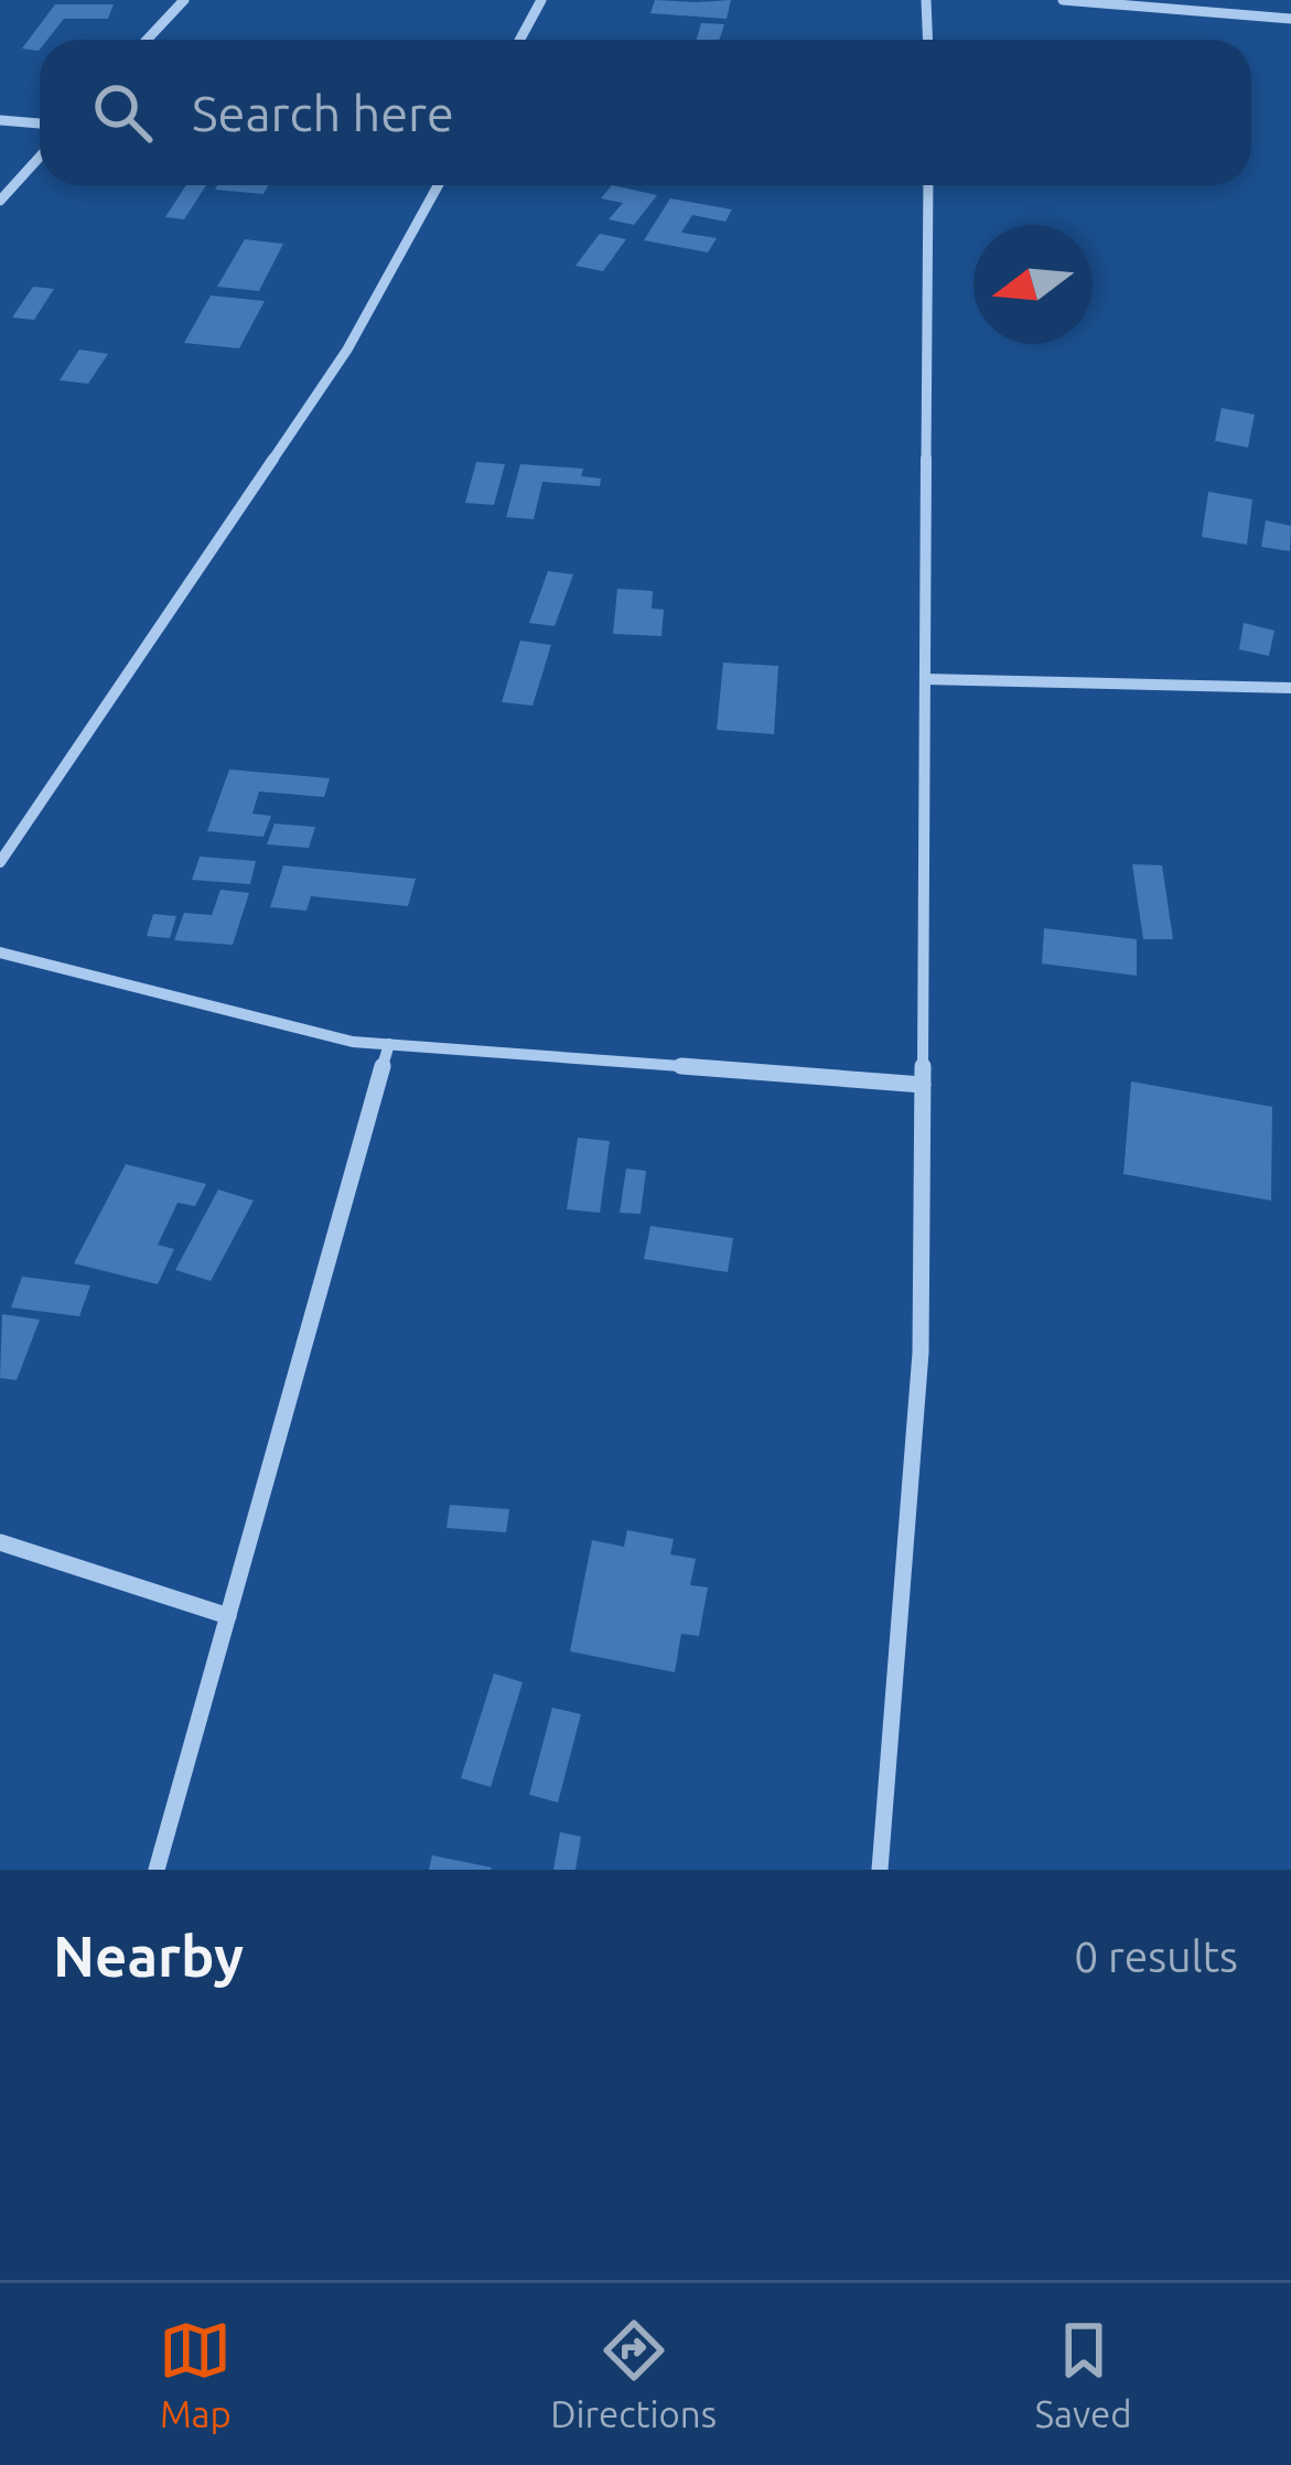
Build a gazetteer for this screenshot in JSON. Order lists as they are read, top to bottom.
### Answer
{
  "north": "left",
  "page": {
    "search": "Search here",
    "heading": ["Nearby", "0 results"],
    "nav": ["Map", "Directions", "Saved"]
  }
}
